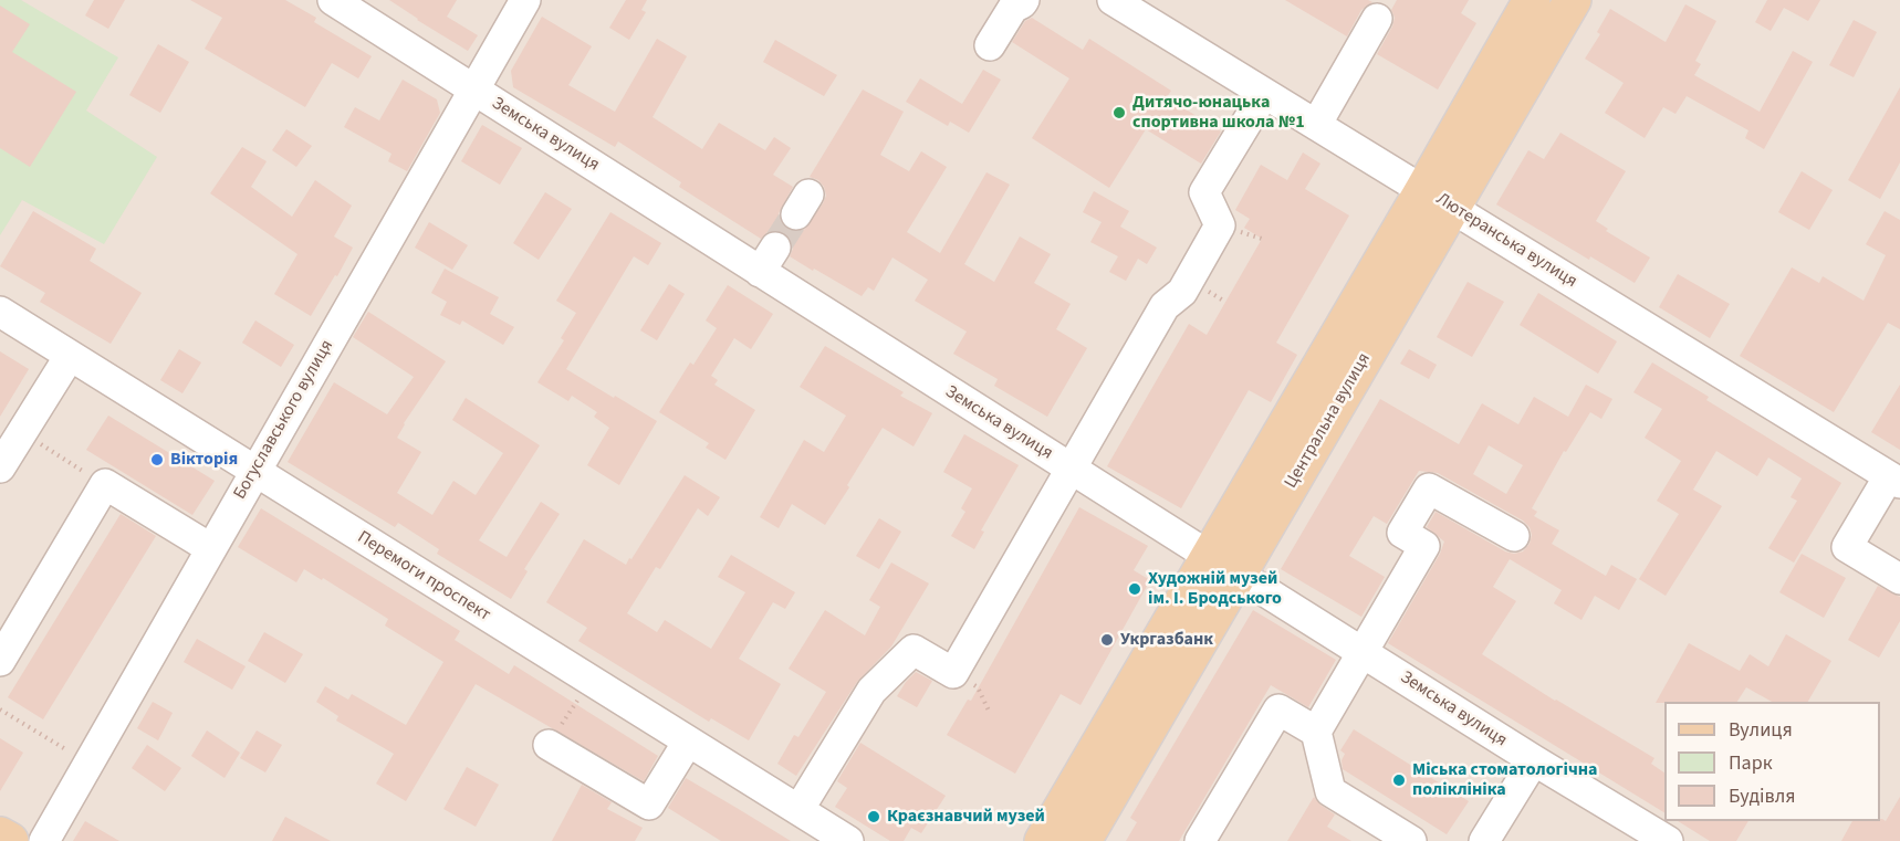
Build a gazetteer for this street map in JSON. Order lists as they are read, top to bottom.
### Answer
{
  "streets": {
    "main road": ["Центральна вулиця"],
    "street": [
      "Земська вулиця",
      "Лютеранська вулиця",
      "Богуславського вулиця",
      "Перемоги проспект"
    ]
  },
  "crossings": [
    ["Земська вулиця", "Богуславського вулиця"],
    ["Земська вулиця", "Центральна вулиця"],
    ["Лютеранська вулиця", "Центральна вулиця"],
    ["Богуславського вулиця", "Перемоги проспект"]
  ],
  "places": [
    "Дитячо-юнацька спортивна школа №1",
    "Вікторія",
    "Художній музей ім. І. Бродського",
    "Укргазбанк",
    "Міська стоматологічна поліклініка",
    "Краєзнавчий музей"
  ],
  "legend": ["Вулиця", "Парк", "Будівля"]
}
